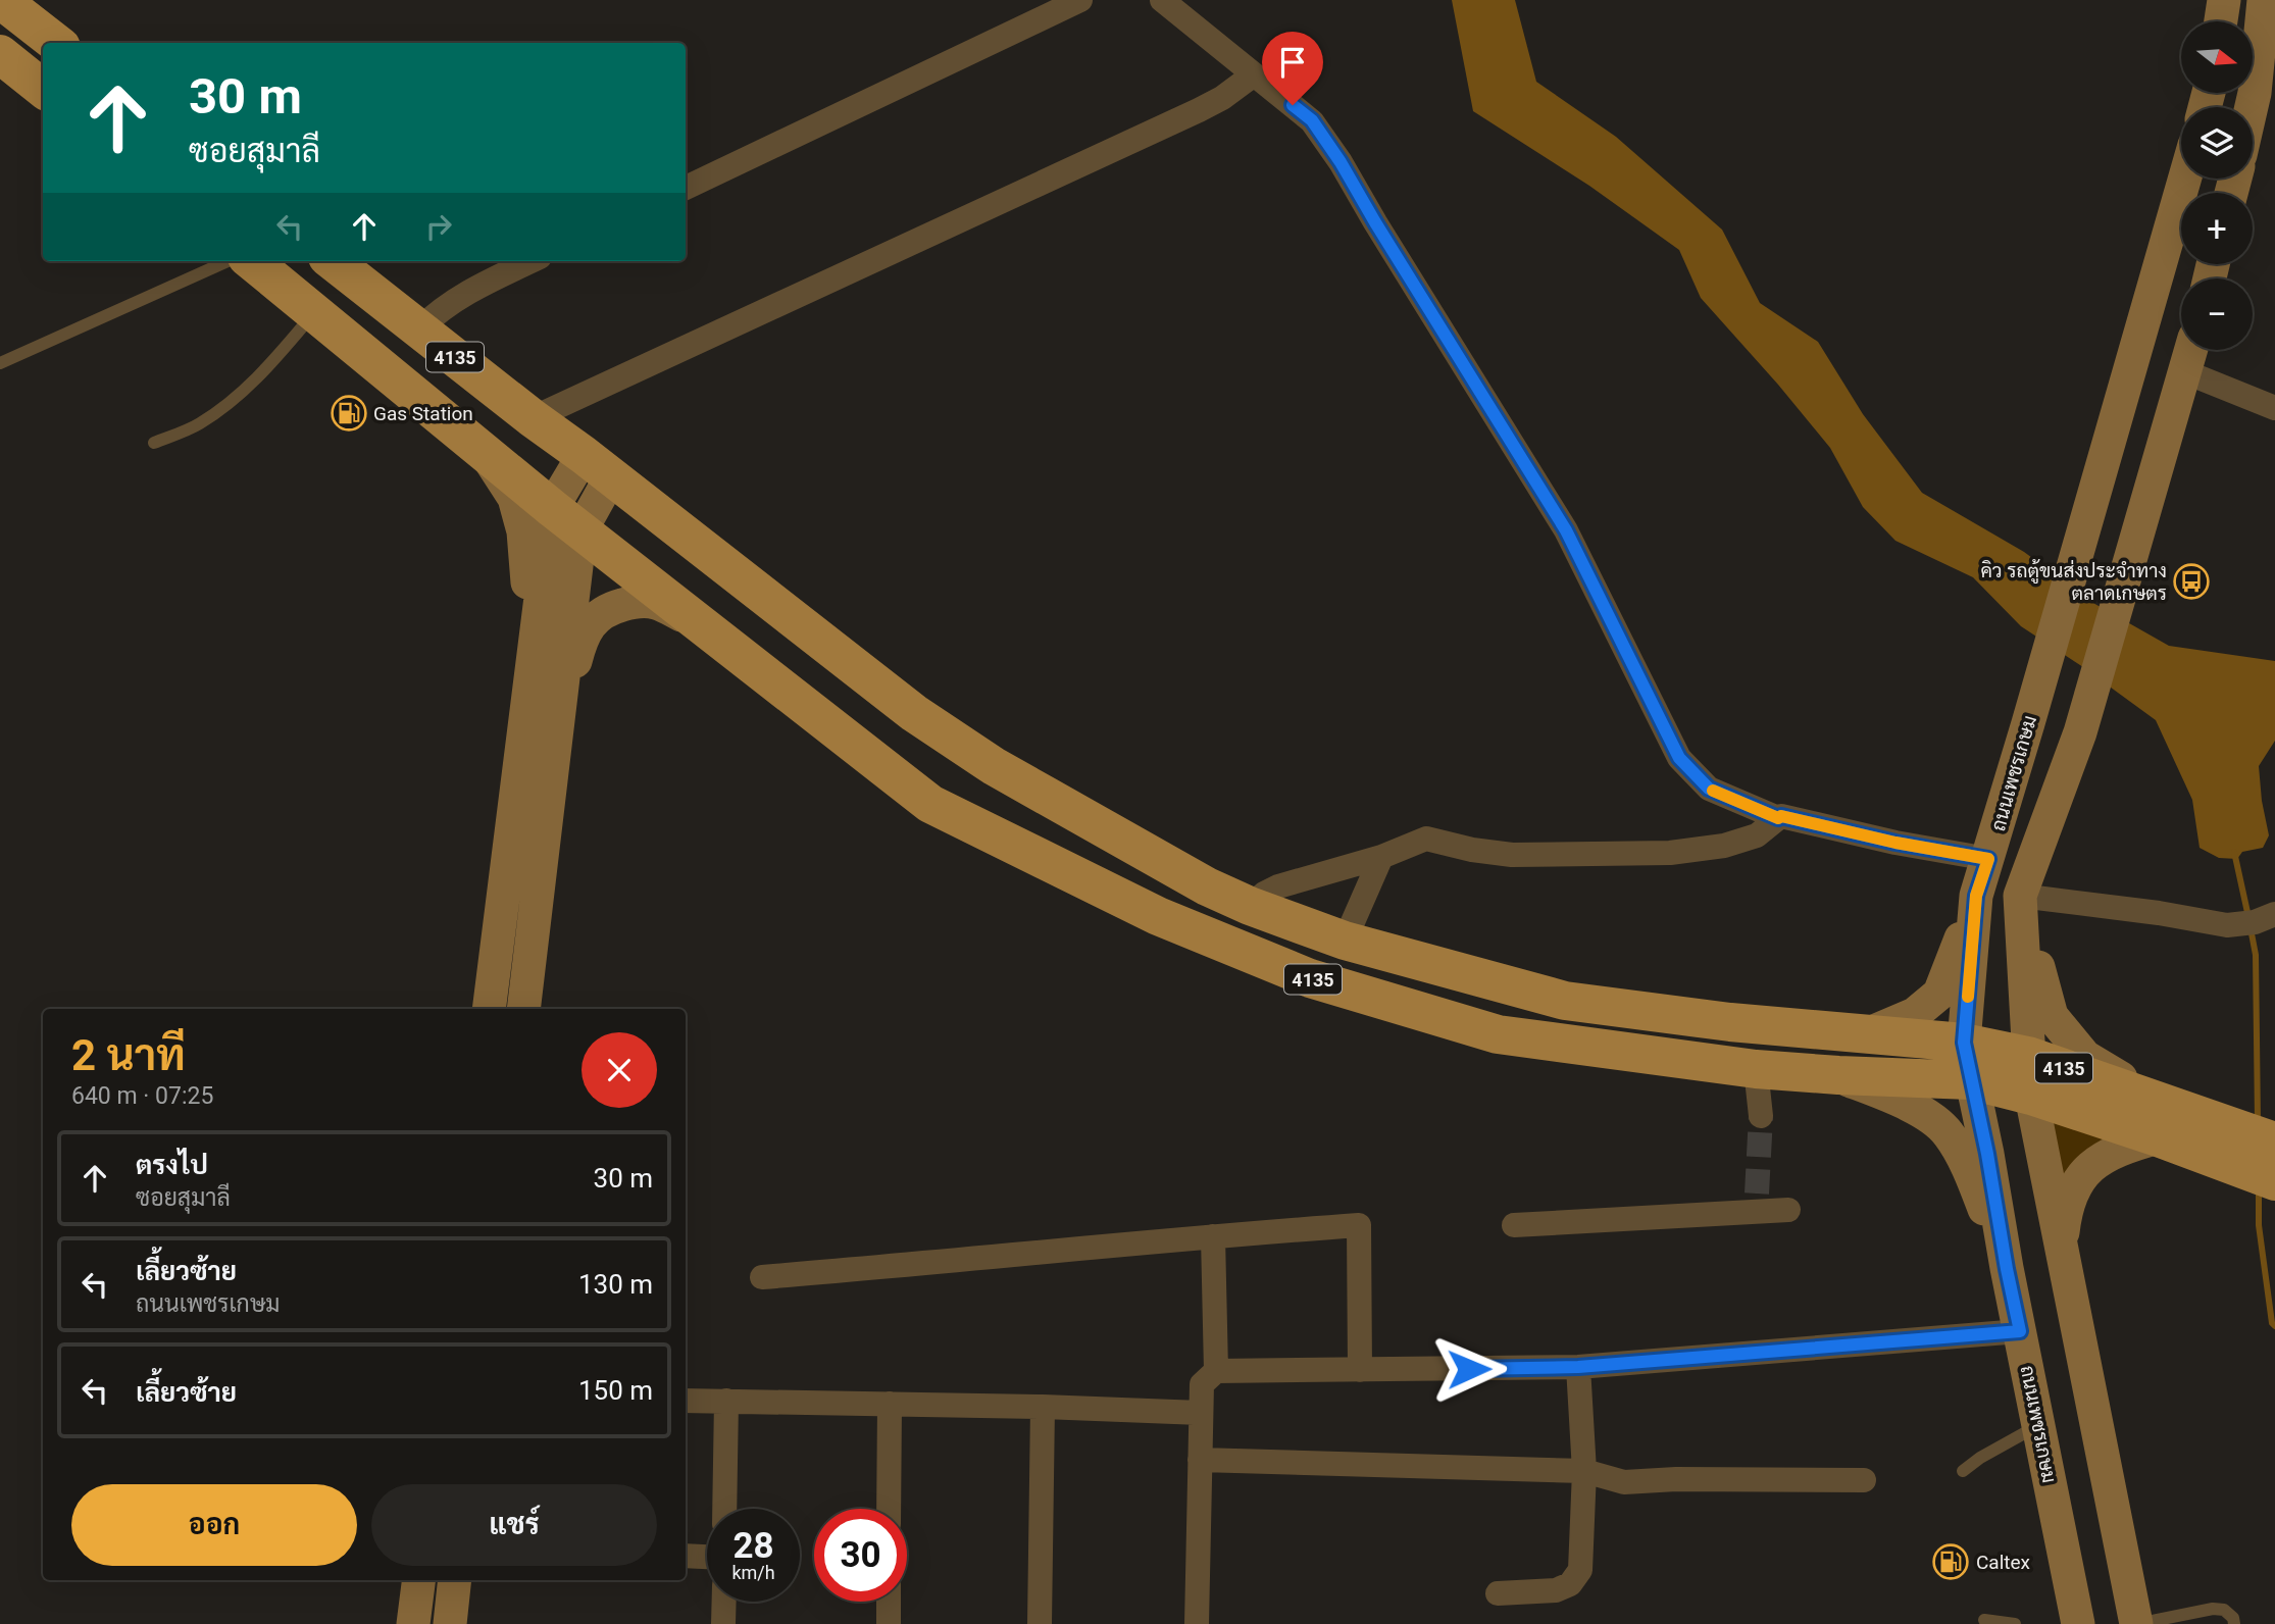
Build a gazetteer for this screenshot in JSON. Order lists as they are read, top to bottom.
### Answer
{
  "streets": {
    "main road": ["4135", "ถนนเพชรเกษม"]
  },
  "crossings": [
    ["4135", "ถนนเพชรเกษม"]
  ],
  "places": {
    "fuel station": ["Gas Station", "Caltex"],
    "bus stop": ["คิว รถตู้ขนส่งประจำทาง ตลาดเกษตร"]
  },
  "north": "right",
  "page": {
    "map_buttons": ["+", "−"],
    "turn": ["30 m", "ซอยสุมาลี"],
    "heading": ["2 นาที", "640 m · 07:25"],
    "list": [
      {
        "name": "ตรงไป",
        "note": "ซอยสุมาลี",
        "value": "30 m"
      },
      {
        "name": "เลี้ยวซ้าย",
        "note": "ถนนเพชรเกษม",
        "value": "130 m"
      },
      {
        "name": "เลี้ยวซ้าย",
        "value": "150 m"
      }
    ],
    "buttons": ["ออก", "แชร์"],
    "speed": "28 km/h",
    "limit": "30"
  }
}
